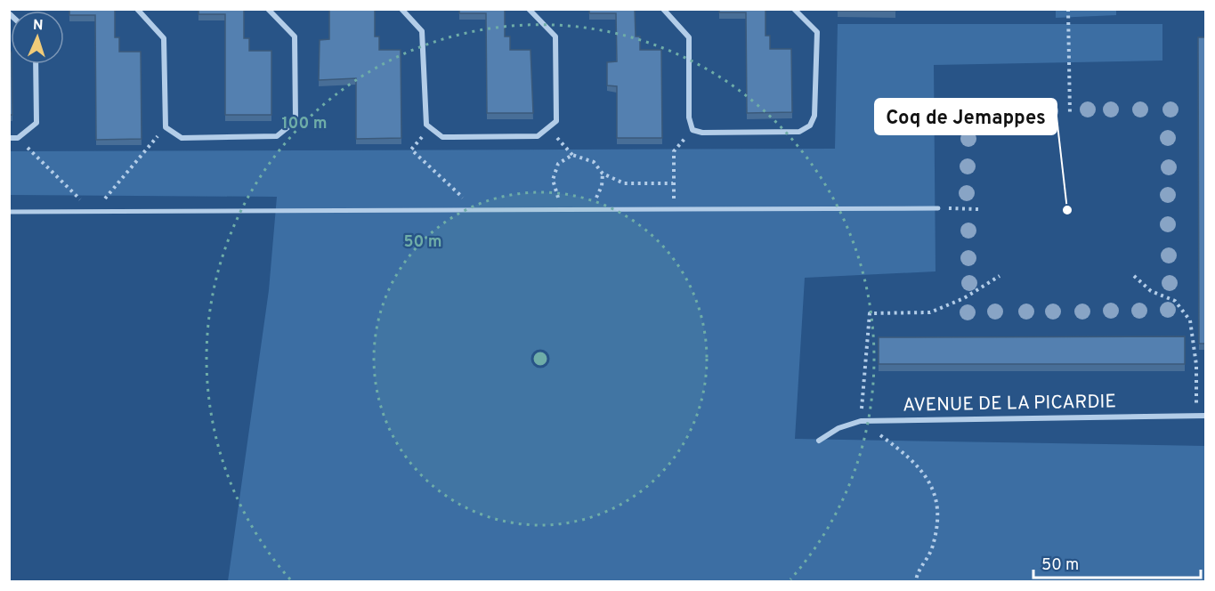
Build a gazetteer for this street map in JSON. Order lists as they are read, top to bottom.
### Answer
{
  "streets": {
    "street": ["AVENUE DE LA PICARDIE"]
  },
  "places": ["Coq de Jemappes"],
  "scale_bar": "50 m",
  "north": "top",
  "rings": ["100 m", "50 m"]
}
